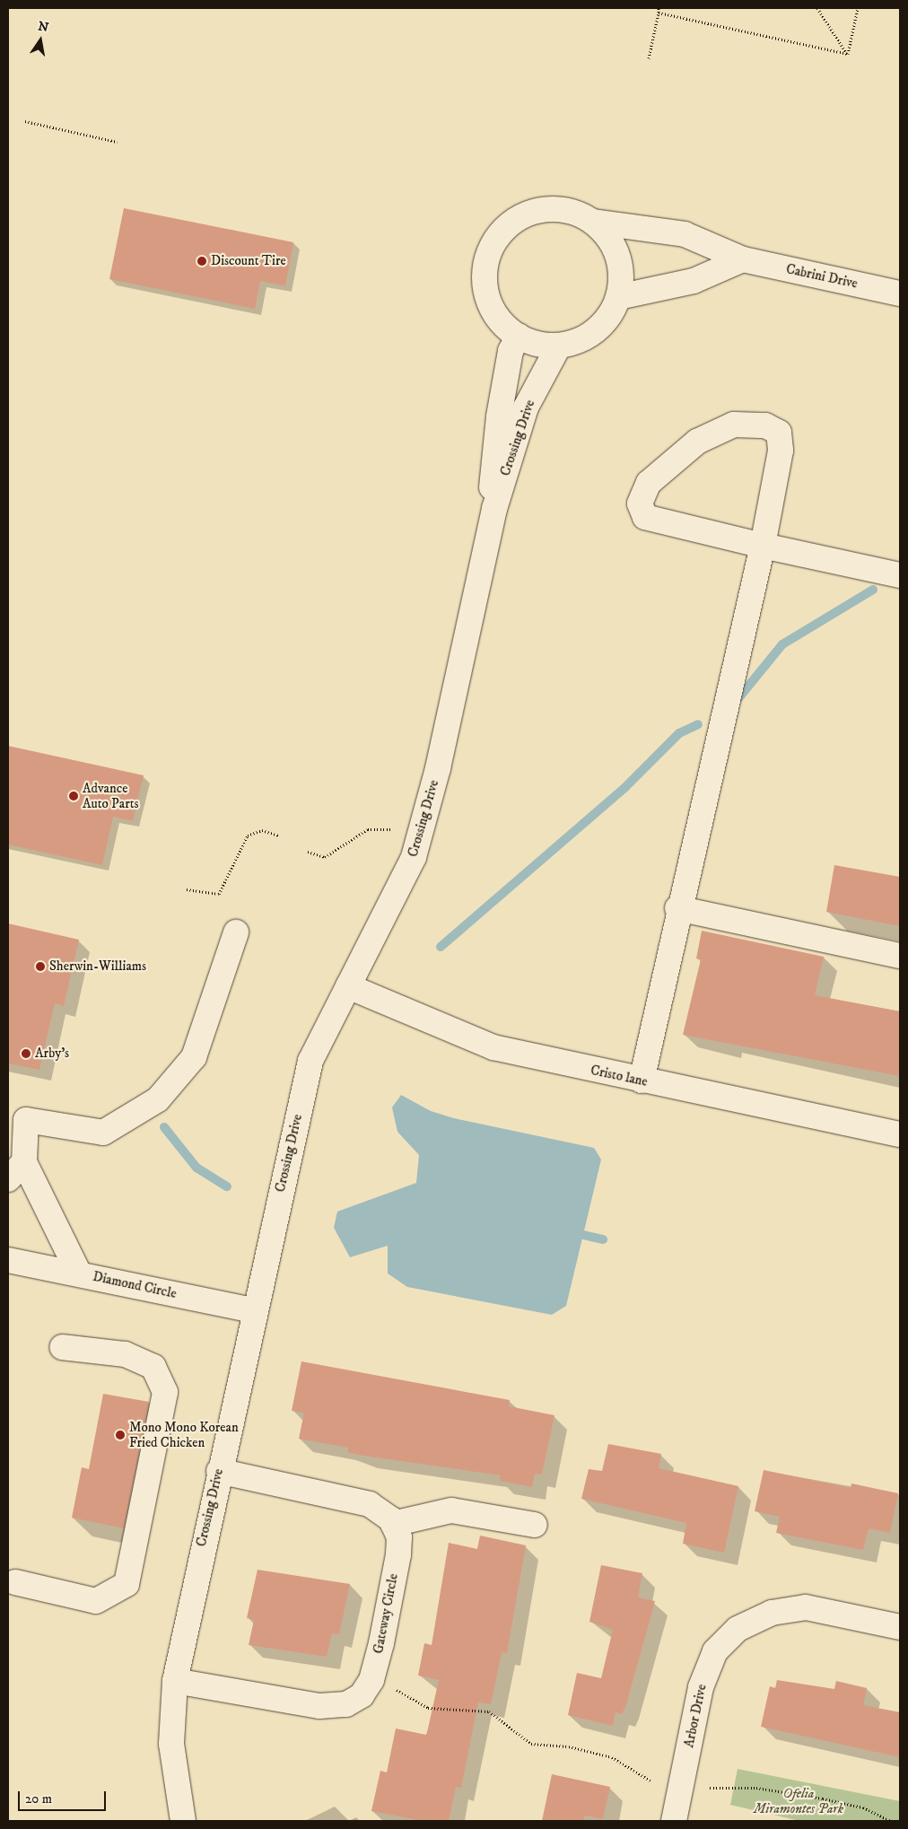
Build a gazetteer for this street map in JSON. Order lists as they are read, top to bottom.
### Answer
{
  "streets": {
    "street": [
      "Cabrini Drive",
      "Crossing Drive",
      "Cristo lane",
      "Diamond Circle",
      "Gateway Circle",
      "Arbor Drive"
    ]
  },
  "crossings": [
    ["Cabrini Drive", "Crossing Drive"],
    ["Crossing Drive", "Cristo lane"],
    ["Crossing Drive", "Diamond Circle"],
    ["Crossing Drive", "Gateway Circle"]
  ],
  "parks": ["Ofelia Miramontes Park"],
  "places": [
    "Discount Tire",
    "Advance Auto Parts",
    "Sherwin-Williams",
    "Arby's",
    "Mono Mono Korean Fried Chicken"
  ],
  "scale_bar": "20 m",
  "north": "top"
}
